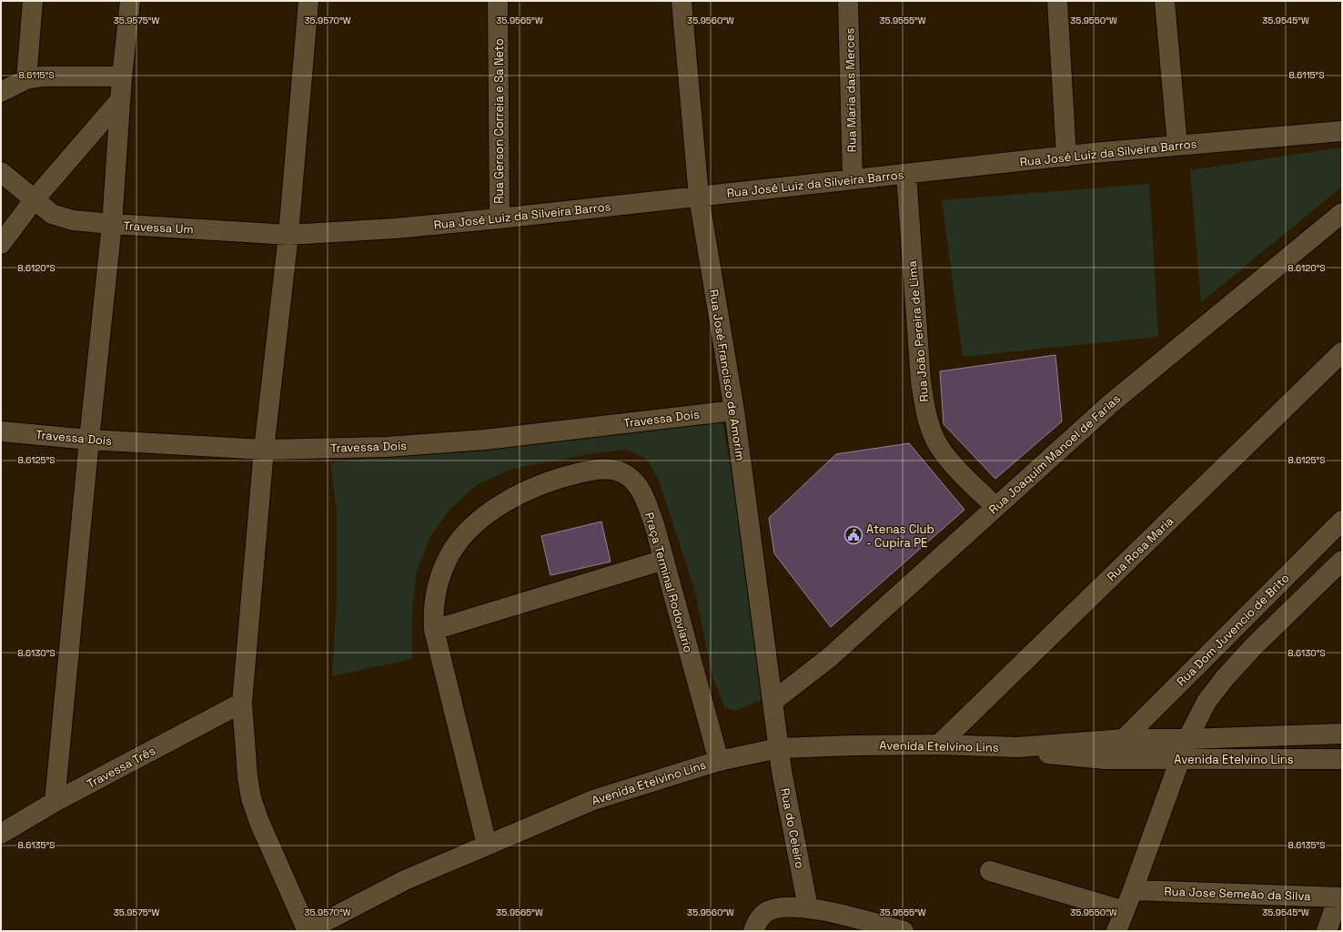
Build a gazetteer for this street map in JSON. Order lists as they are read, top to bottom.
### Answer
{
  "streets": {
    "street": [
      "Rua Maria das Merces",
      "Rua Gerson Correia e Sa Neto",
      "Rua José Luiz da Silveira Barros",
      "Travessa Um",
      "Rua João Pereira de Lima",
      "Rua José Francisco de Amorim",
      "Travessa Dois",
      "Rua Joaquim Manoel de Farias",
      "Rua Rosa Maria",
      "Praça Terminal Rodoviario",
      "Rua Dom Juvencio de Brito",
      "Avenida Etelvino Lins",
      "Travessa Três",
      "Rua do Celeiro",
      "Rua Jose Semeão da Silva"
    ]
  },
  "crossings": [
    ["Rua Maria das Merces", "Rua José Luiz da Silveira Barros"],
    ["Rua Gerson Correia e Sa Neto", "Rua José Luiz da Silveira Barros"],
    ["Rua José Luiz da Silveira Barros", "Travessa Um"],
    ["Rua José Luiz da Silveira Barros", "Rua João Pereira de Lima"],
    ["Rua José Luiz da Silveira Barros", "Rua José Francisco de Amorim"],
    ["Rua João Pereira de Lima", "Rua Joaquim Manoel de Farias"],
    ["Rua José Francisco de Amorim", "Travessa Dois"],
    ["Rua José Francisco de Amorim", "Rua Joaquim Manoel de Farias"],
    ["Rua José Francisco de Amorim", "Avenida Etelvino Lins"],
    ["Rua José Francisco de Amorim", "Rua do Celeiro"],
    ["Rua Rosa Maria", "Avenida Etelvino Lins"],
    ["Praça Terminal Rodoviario", "Avenida Etelvino Lins"],
    ["Rua Dom Juvencio de Brito", "Avenida Etelvino Lins"],
    ["Avenida Etelvino Lins", "Rua do Celeiro"]
  ],
  "places": {
    "public building": ["Atenas Club - Cupira PE"]
  },
  "coordinates": [
    "35.9575°W",
    "35.9570°W",
    "35.9565°W",
    "35.9560°W",
    "35.9555°W",
    "35.9550°W",
    "35.9545°W",
    "8.6115°S",
    "8.6120°S",
    "8.6125°S",
    "8.6130°S",
    "8.6135°S"
  ]
}
